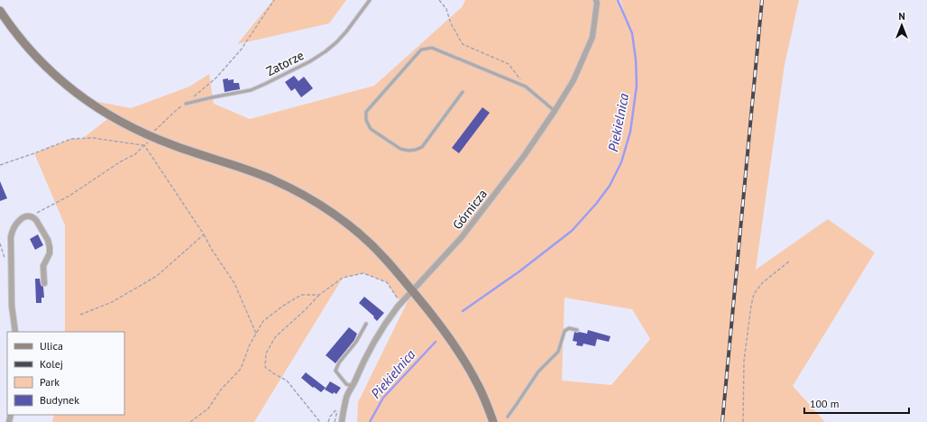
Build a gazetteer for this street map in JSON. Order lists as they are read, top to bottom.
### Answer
{
  "streets": {
    "street": ["Górnicza"],
    "lane": ["Zatorze"]
  },
  "water": ["Piekielnica"],
  "legend": [
    "Ulica",
    "Kolej",
    "Park",
    "Budynek"
  ],
  "scale_bar": "100 m",
  "north": "top"
}
